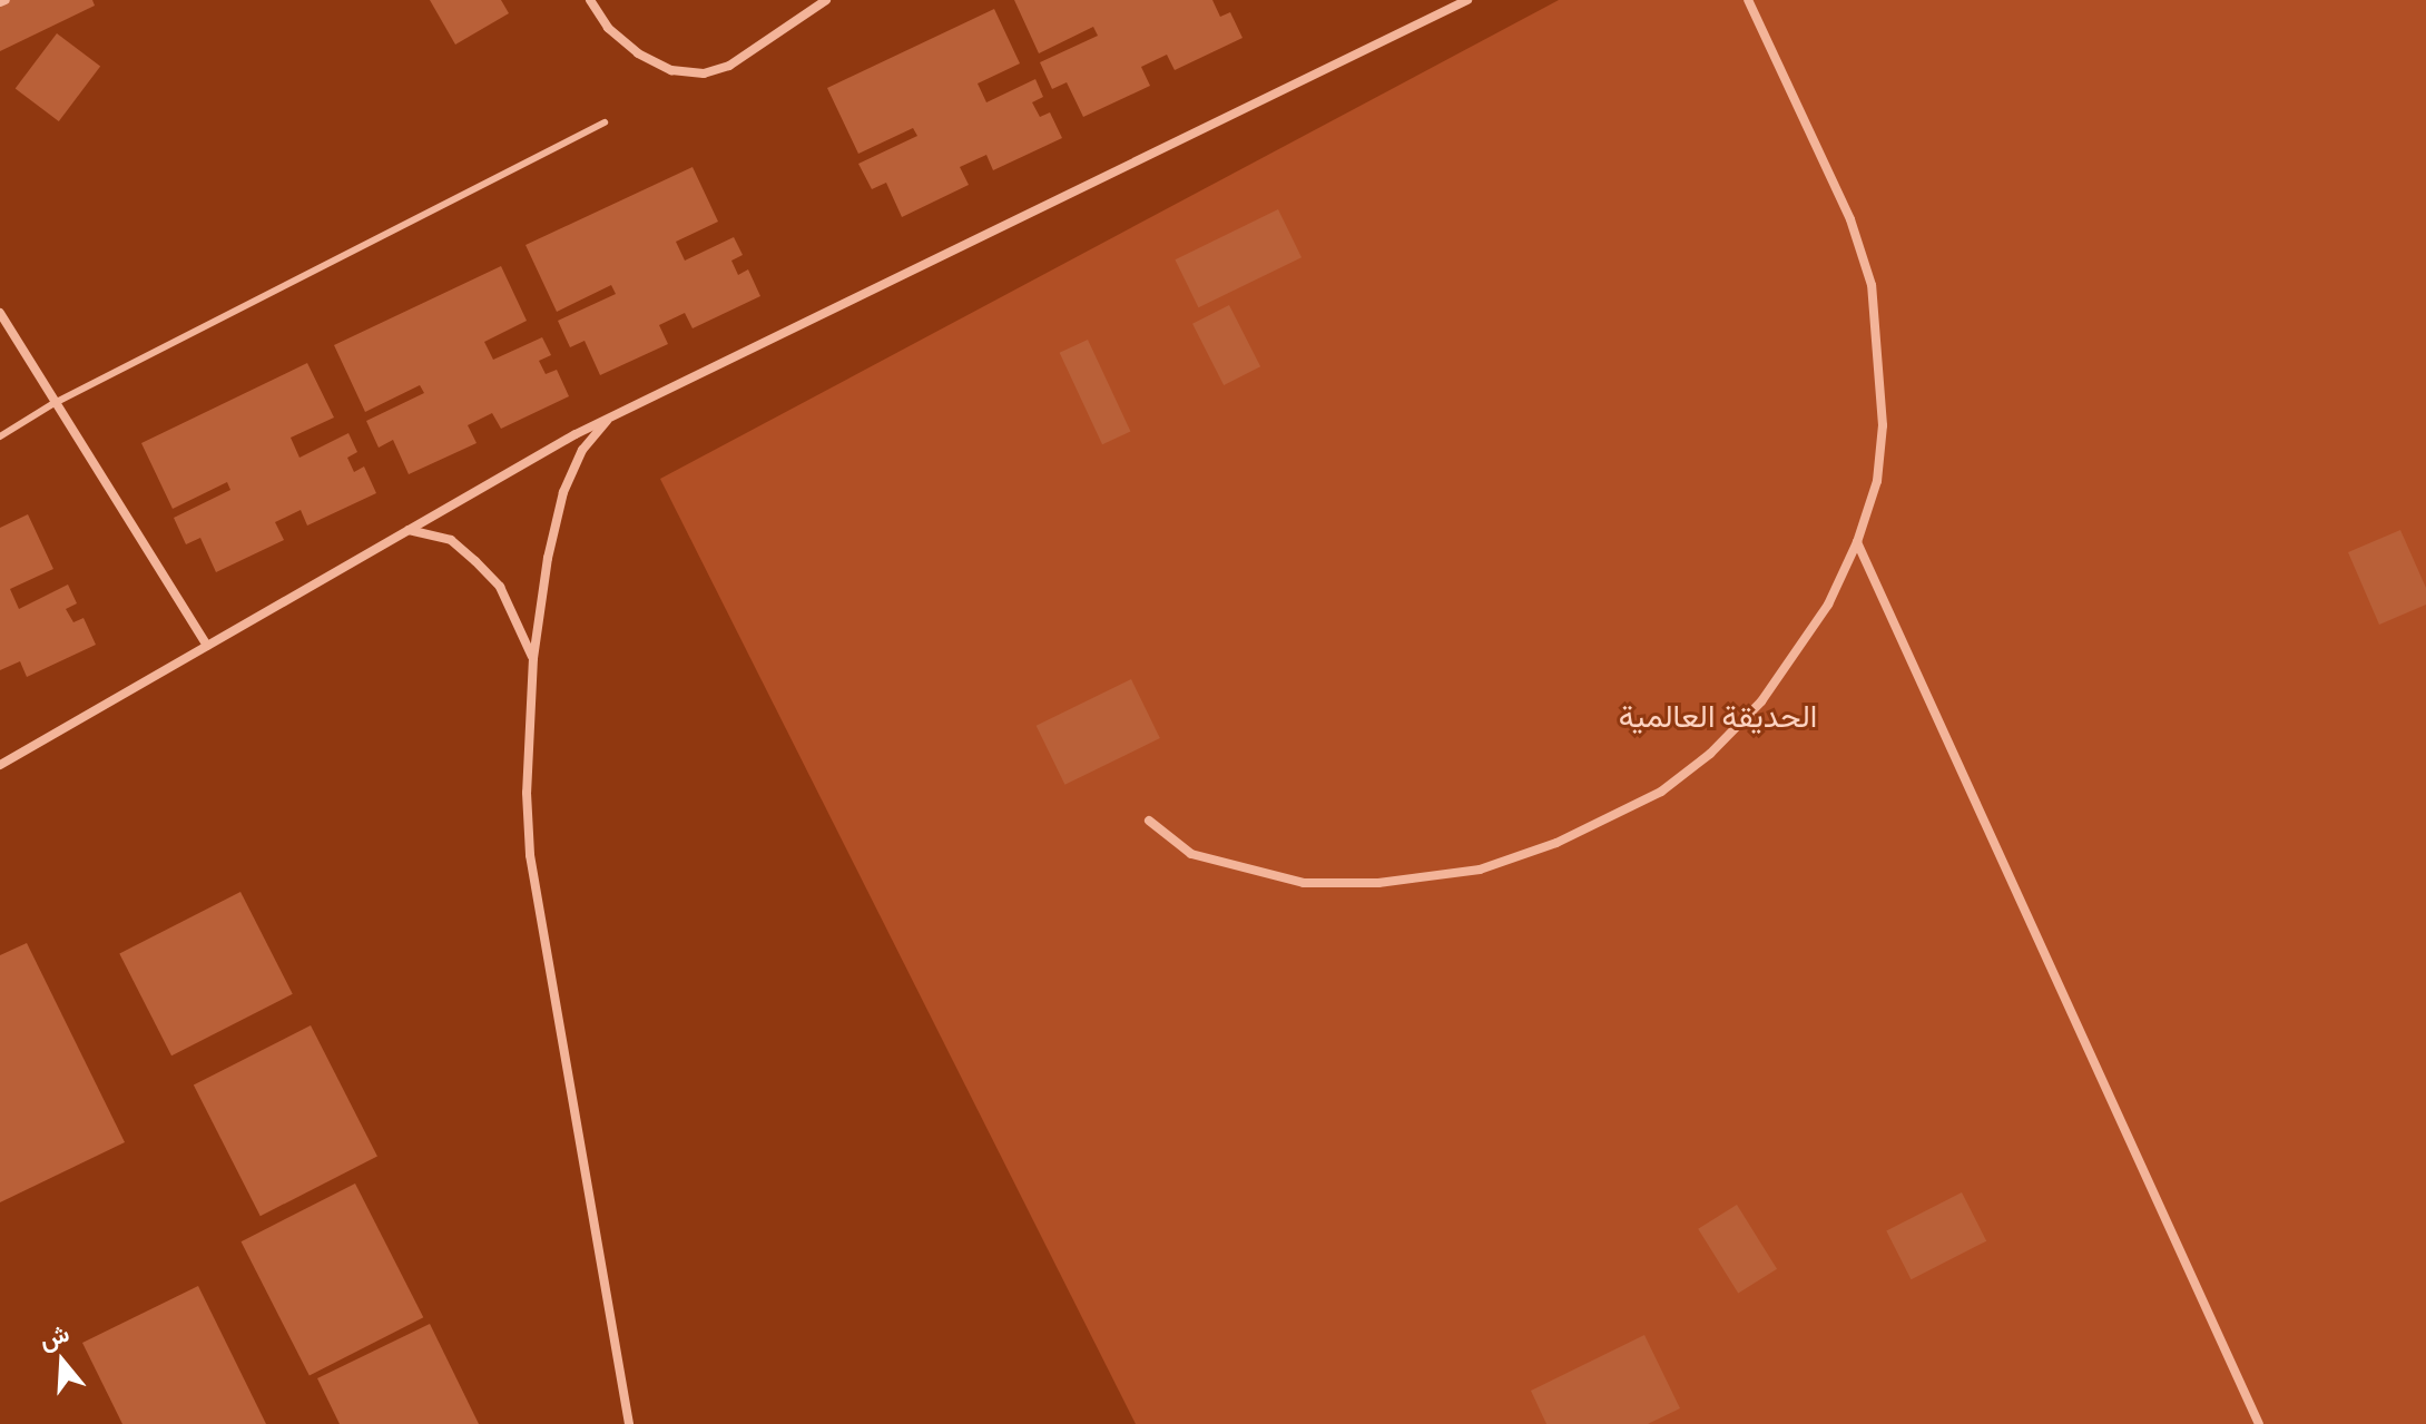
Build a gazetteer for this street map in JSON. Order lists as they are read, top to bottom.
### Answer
{
  "parks": ["الحديقة العالمية"],
  "north": "top"
}
